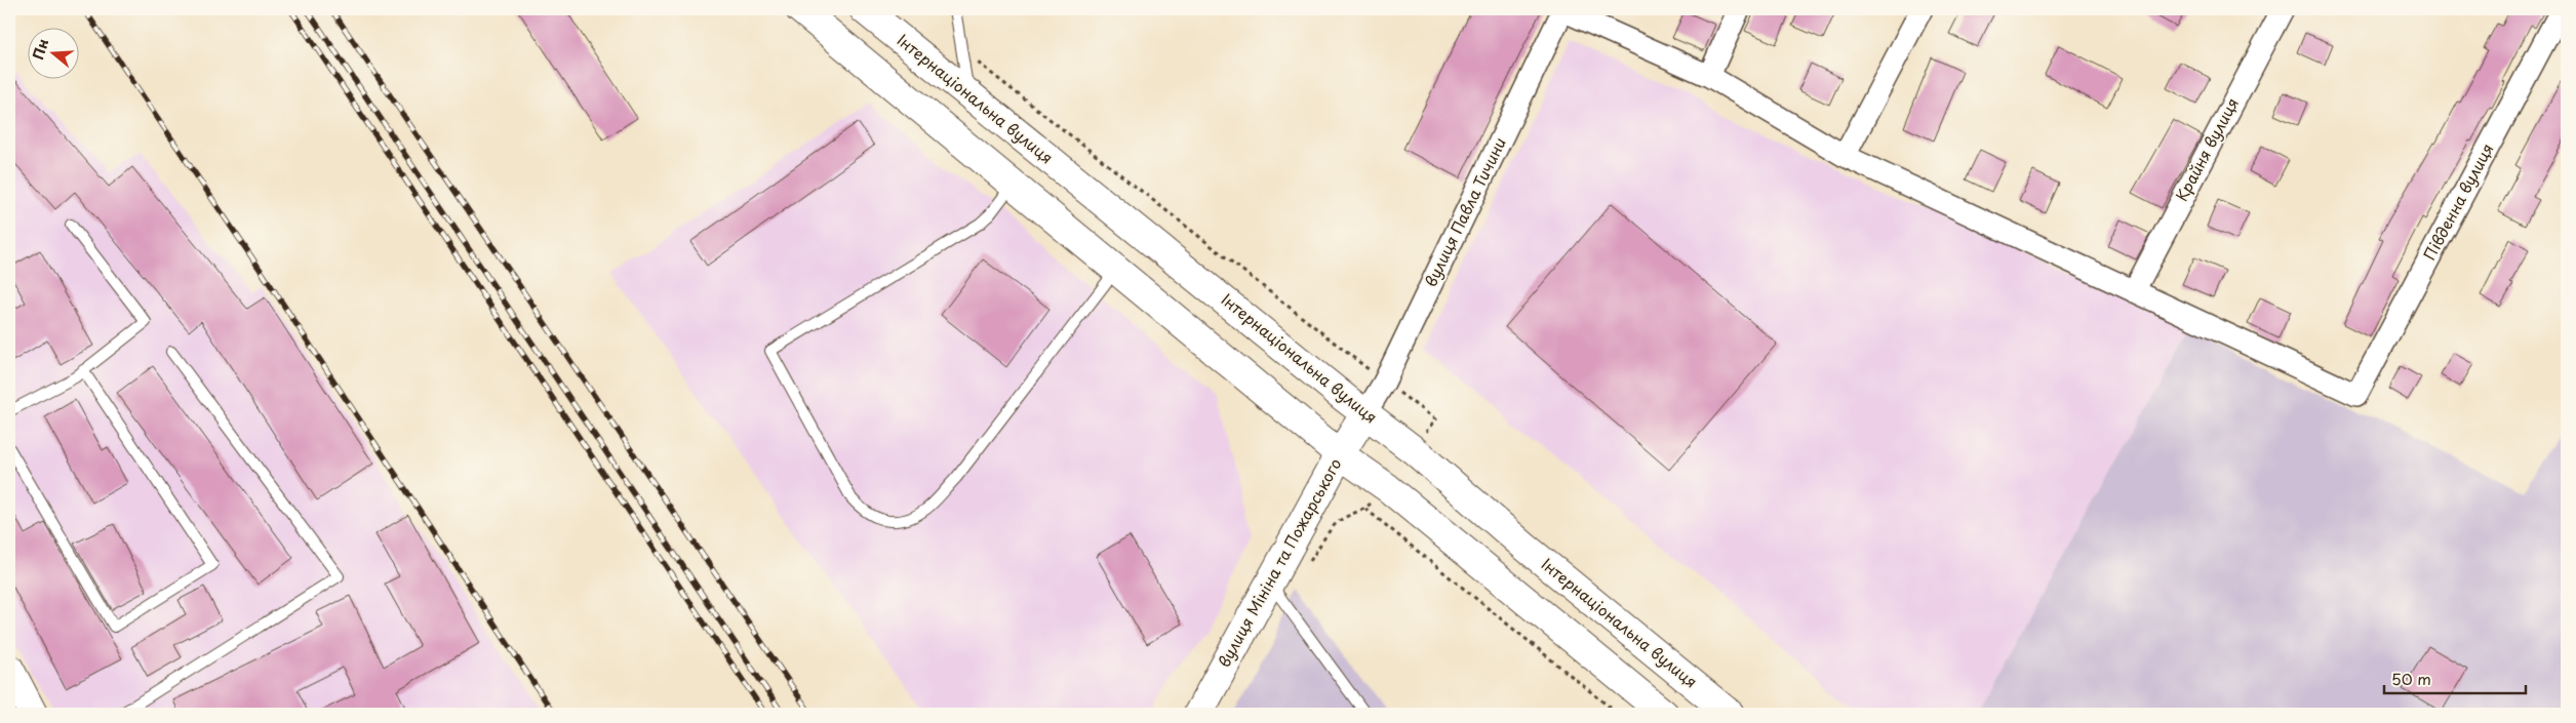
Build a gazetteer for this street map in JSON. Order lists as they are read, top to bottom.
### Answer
{
  "streets": {
    "main road": ["Інтернаціональна вулиця", "вулиця Мініна та Пожарського"],
    "street": ["Крайня вулиця", "Південна вулиця", "вулиця Павла Тичини"]
  },
  "crossings": [
    ["Інтернаціональна вулиця", "вулиця Павла Тичини"],
    ["Інтернаціональна вулиця", "вулиця Мініна та Пожарського"],
    ["Крайня вулиця", "Південна вулиця"],
    ["вулиця Павла Тичини", "вулиця Мініна та Пожарського"]
  ],
  "scale_bar": "50 m",
  "north": "left"
}
